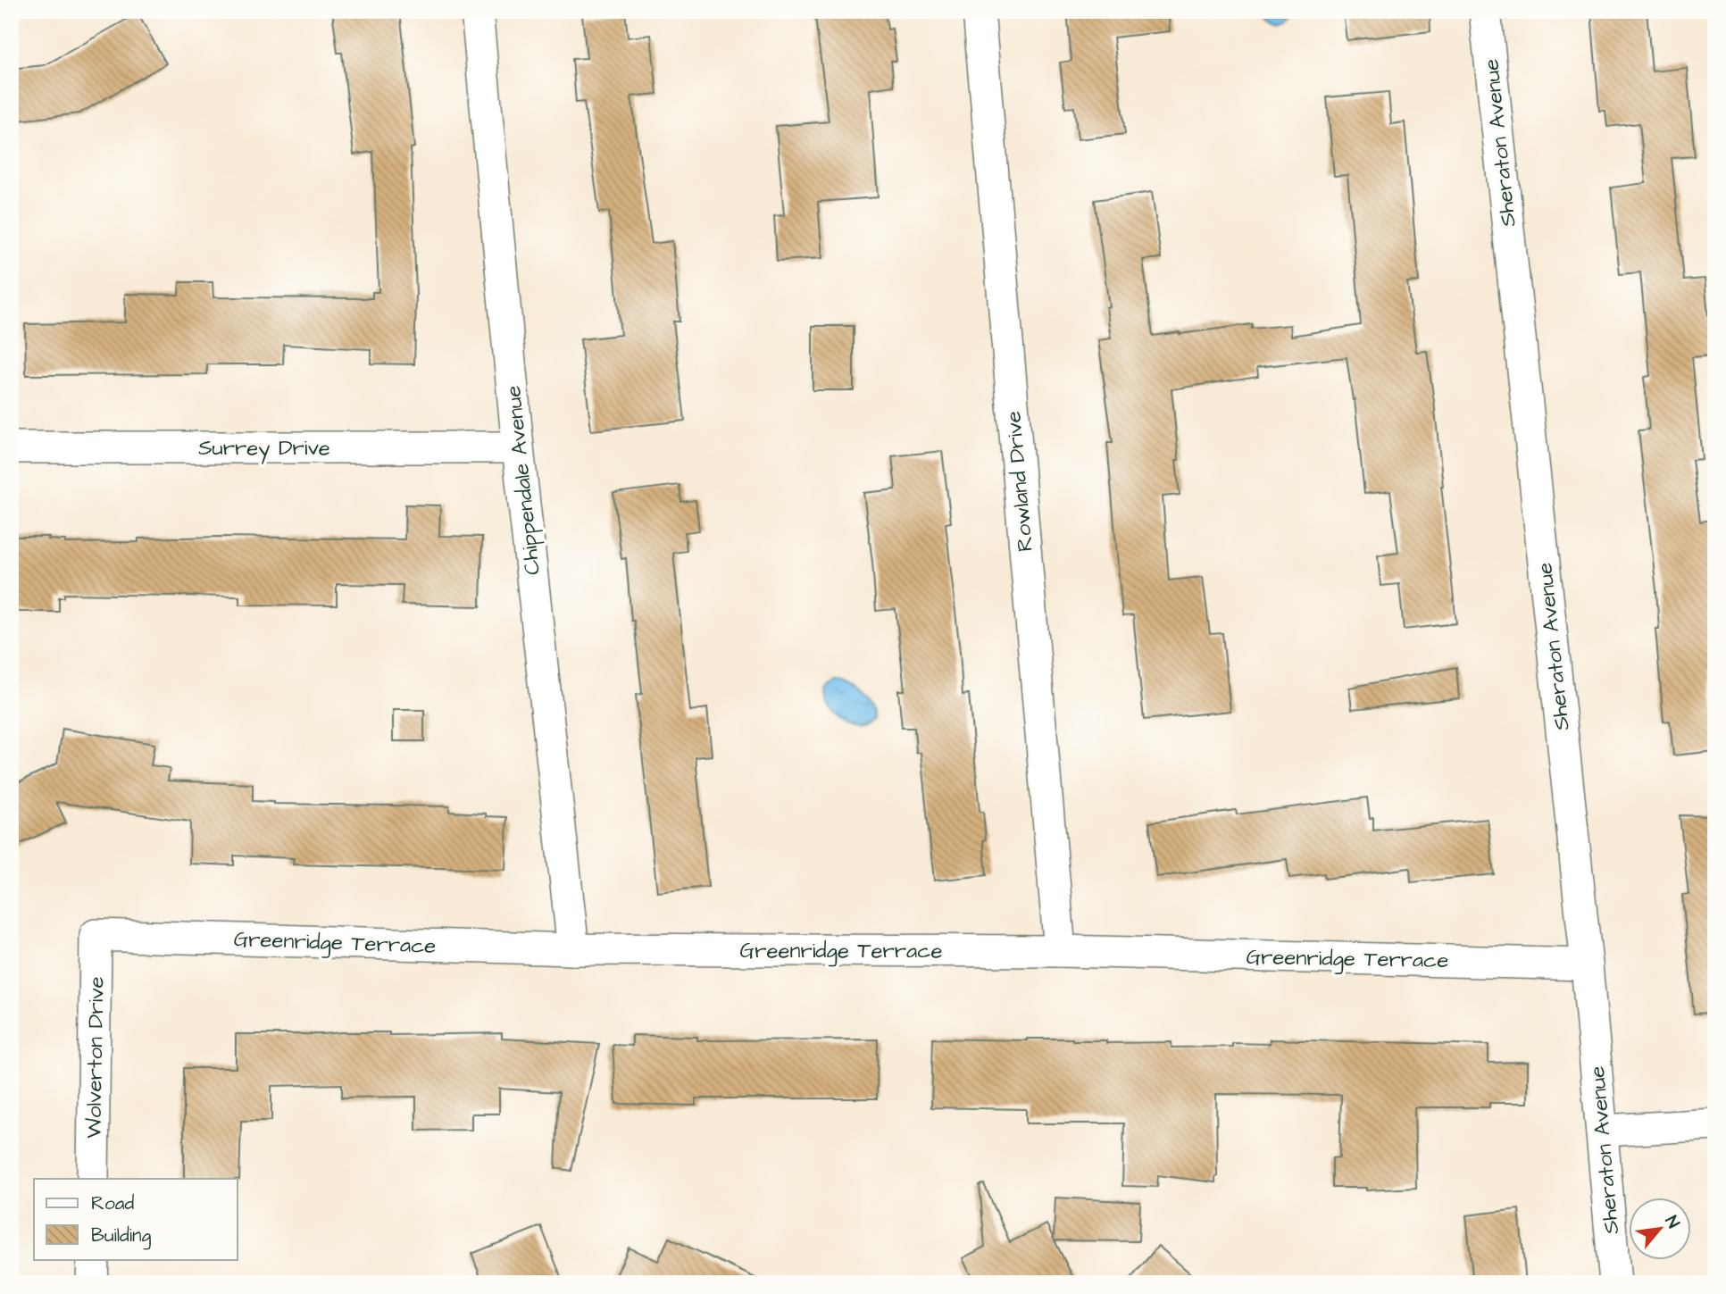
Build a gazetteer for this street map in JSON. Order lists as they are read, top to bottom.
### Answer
{
  "streets": {
    "street": [
      "Sheraton Avenue",
      "Surrey Drive",
      "Chippendale Avenue",
      "Rowland Drive",
      "Greenridge Terrace",
      "Wolverton Drive"
    ]
  },
  "crossings": [
    ["Sheraton Avenue", "Greenridge Terrace"],
    ["Surrey Drive", "Chippendale Avenue"],
    ["Chippendale Avenue", "Greenridge Terrace"],
    ["Rowland Drive", "Greenridge Terrace"],
    ["Greenridge Terrace", "Wolverton Drive"]
  ],
  "legend": ["Road", "Building"],
  "north": "top right"
}
